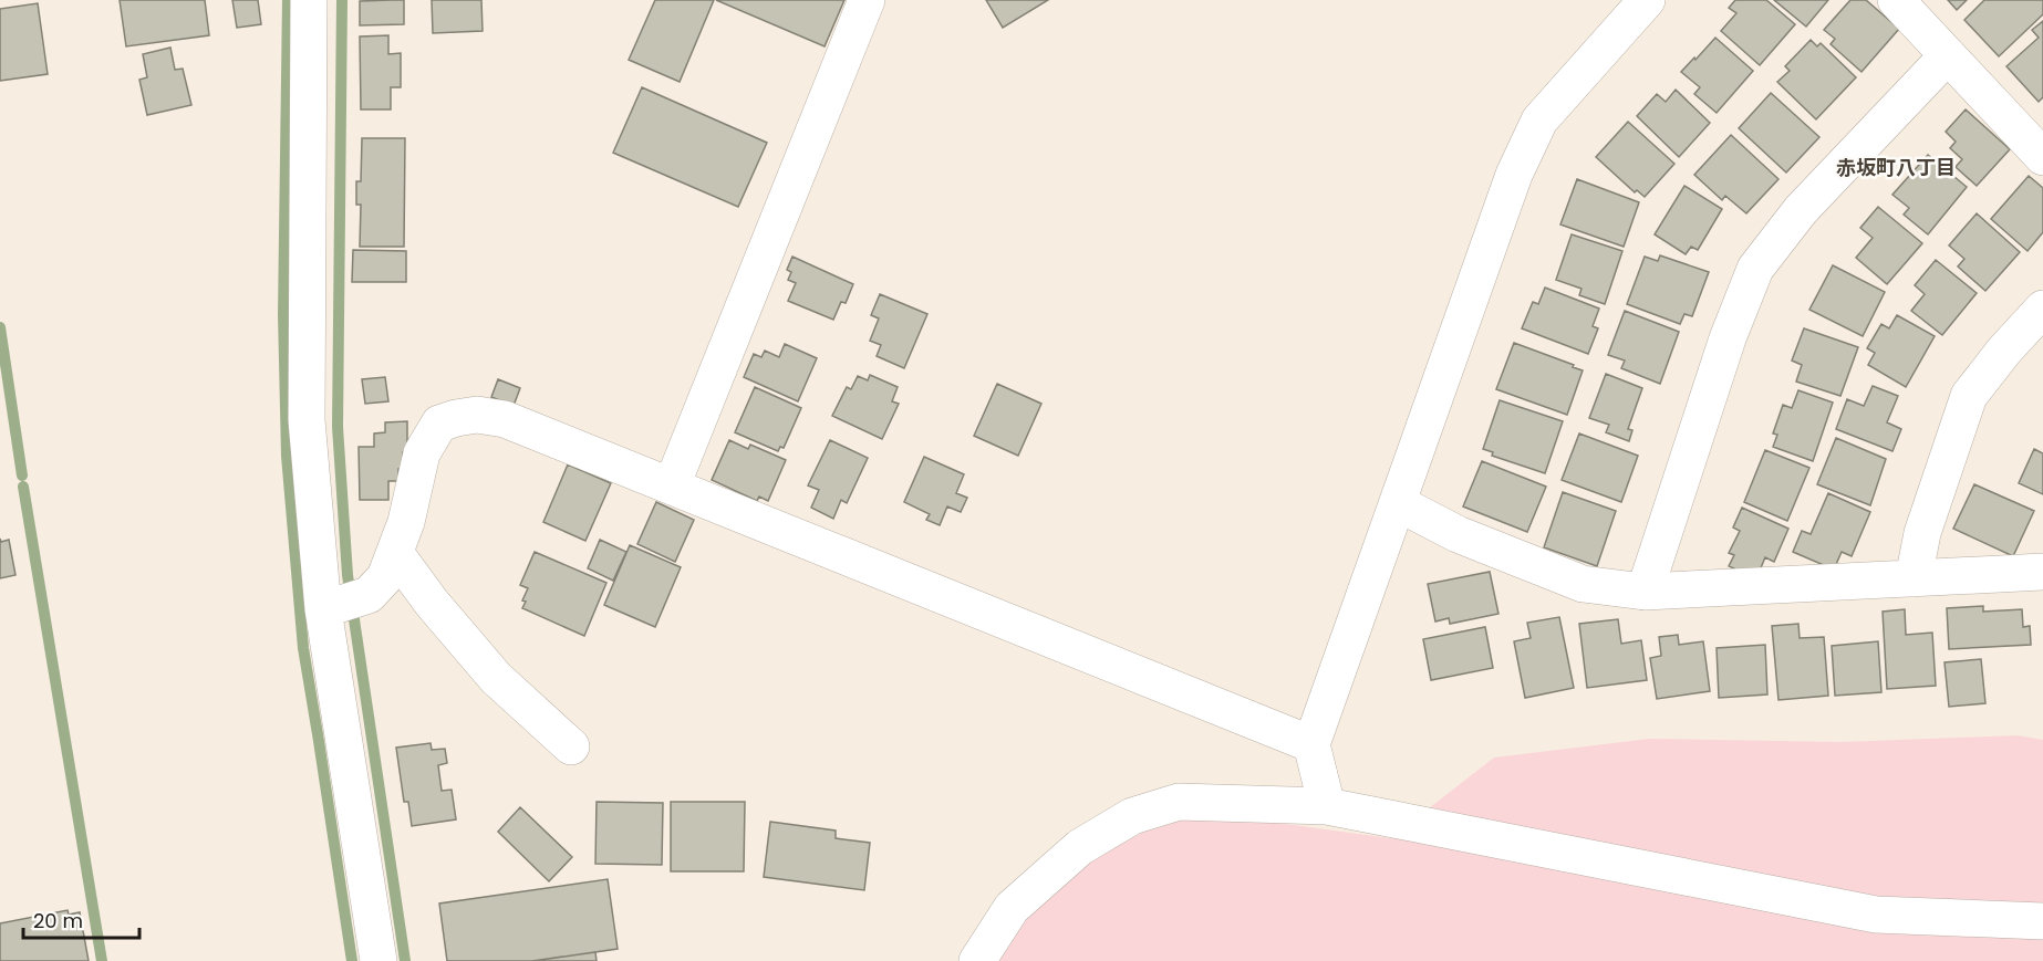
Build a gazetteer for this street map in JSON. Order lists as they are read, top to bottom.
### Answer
{
  "districts": ["赤坂町八丁目"],
  "scale_bar": "20 m"
}
